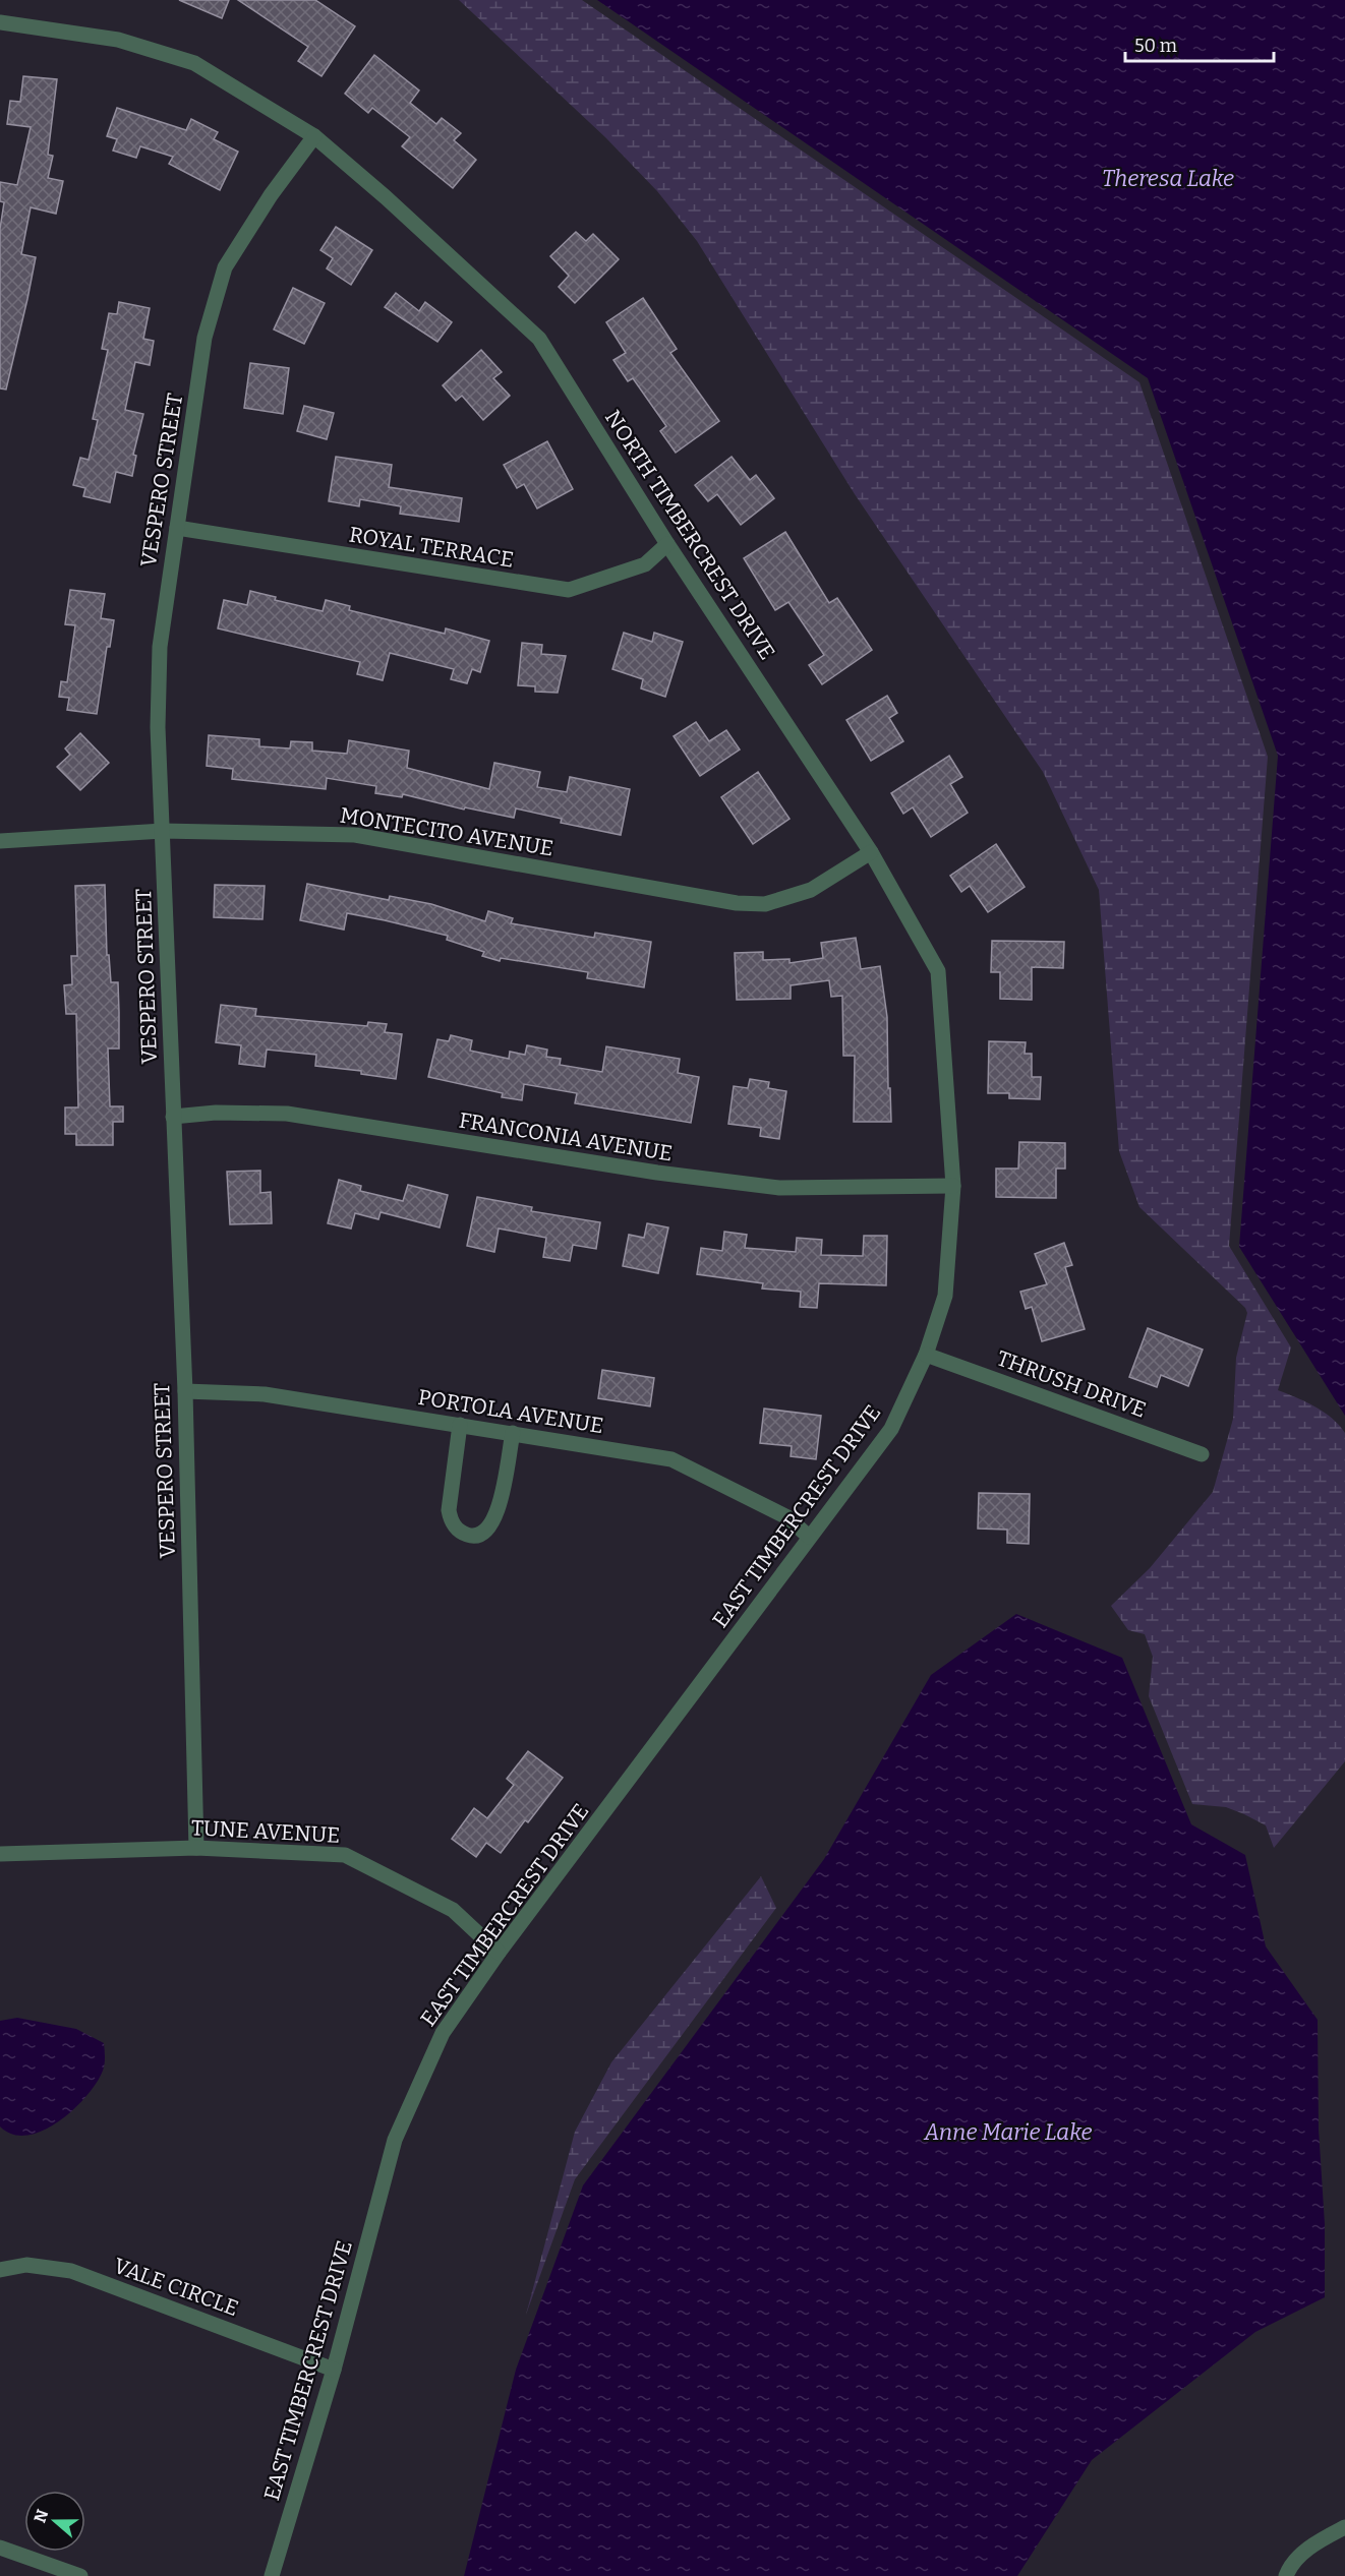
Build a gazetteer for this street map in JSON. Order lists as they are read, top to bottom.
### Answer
{
  "streets": {
    "street": [
      "VESPERO STREET",
      "NORTH TIMBERCREST DRIVE",
      "ROYAL TERRACE",
      "MONTECITO AVENUE",
      "FRANCONIA AVENUE",
      "THRUSH DRIVE",
      "PORTOLA AVENUE",
      "EAST TIMBERCREST DRIVE",
      "TUNE AVENUE",
      "VALE CIRCLE"
    ]
  },
  "crossings": [
    ["VESPERO STREET", "NORTH TIMBERCREST DRIVE"],
    ["VESPERO STREET", "ROYAL TERRACE"],
    ["VESPERO STREET", "MONTECITO AVENUE"],
    ["VESPERO STREET", "FRANCONIA AVENUE"],
    ["VESPERO STREET", "PORTOLA AVENUE"],
    ["VESPERO STREET", "TUNE AVENUE"],
    ["NORTH TIMBERCREST DRIVE", "ROYAL TERRACE"],
    ["NORTH TIMBERCREST DRIVE", "MONTECITO AVENUE"],
    ["NORTH TIMBERCREST DRIVE", "FRANCONIA AVENUE"],
    ["NORTH TIMBERCREST DRIVE", "THRUSH DRIVE"],
    ["NORTH TIMBERCREST DRIVE", "EAST TIMBERCREST DRIVE"],
    ["THRUSH DRIVE", "EAST TIMBERCREST DRIVE"],
    ["PORTOLA AVENUE", "EAST TIMBERCREST DRIVE"],
    ["EAST TIMBERCREST DRIVE", "TUNE AVENUE"],
    ["EAST TIMBERCREST DRIVE", "VALE CIRCLE"]
  ],
  "water": ["Theresa Lake", "Anne Marie Lake"],
  "scale_bar": "50 m",
  "north": "left"
}
